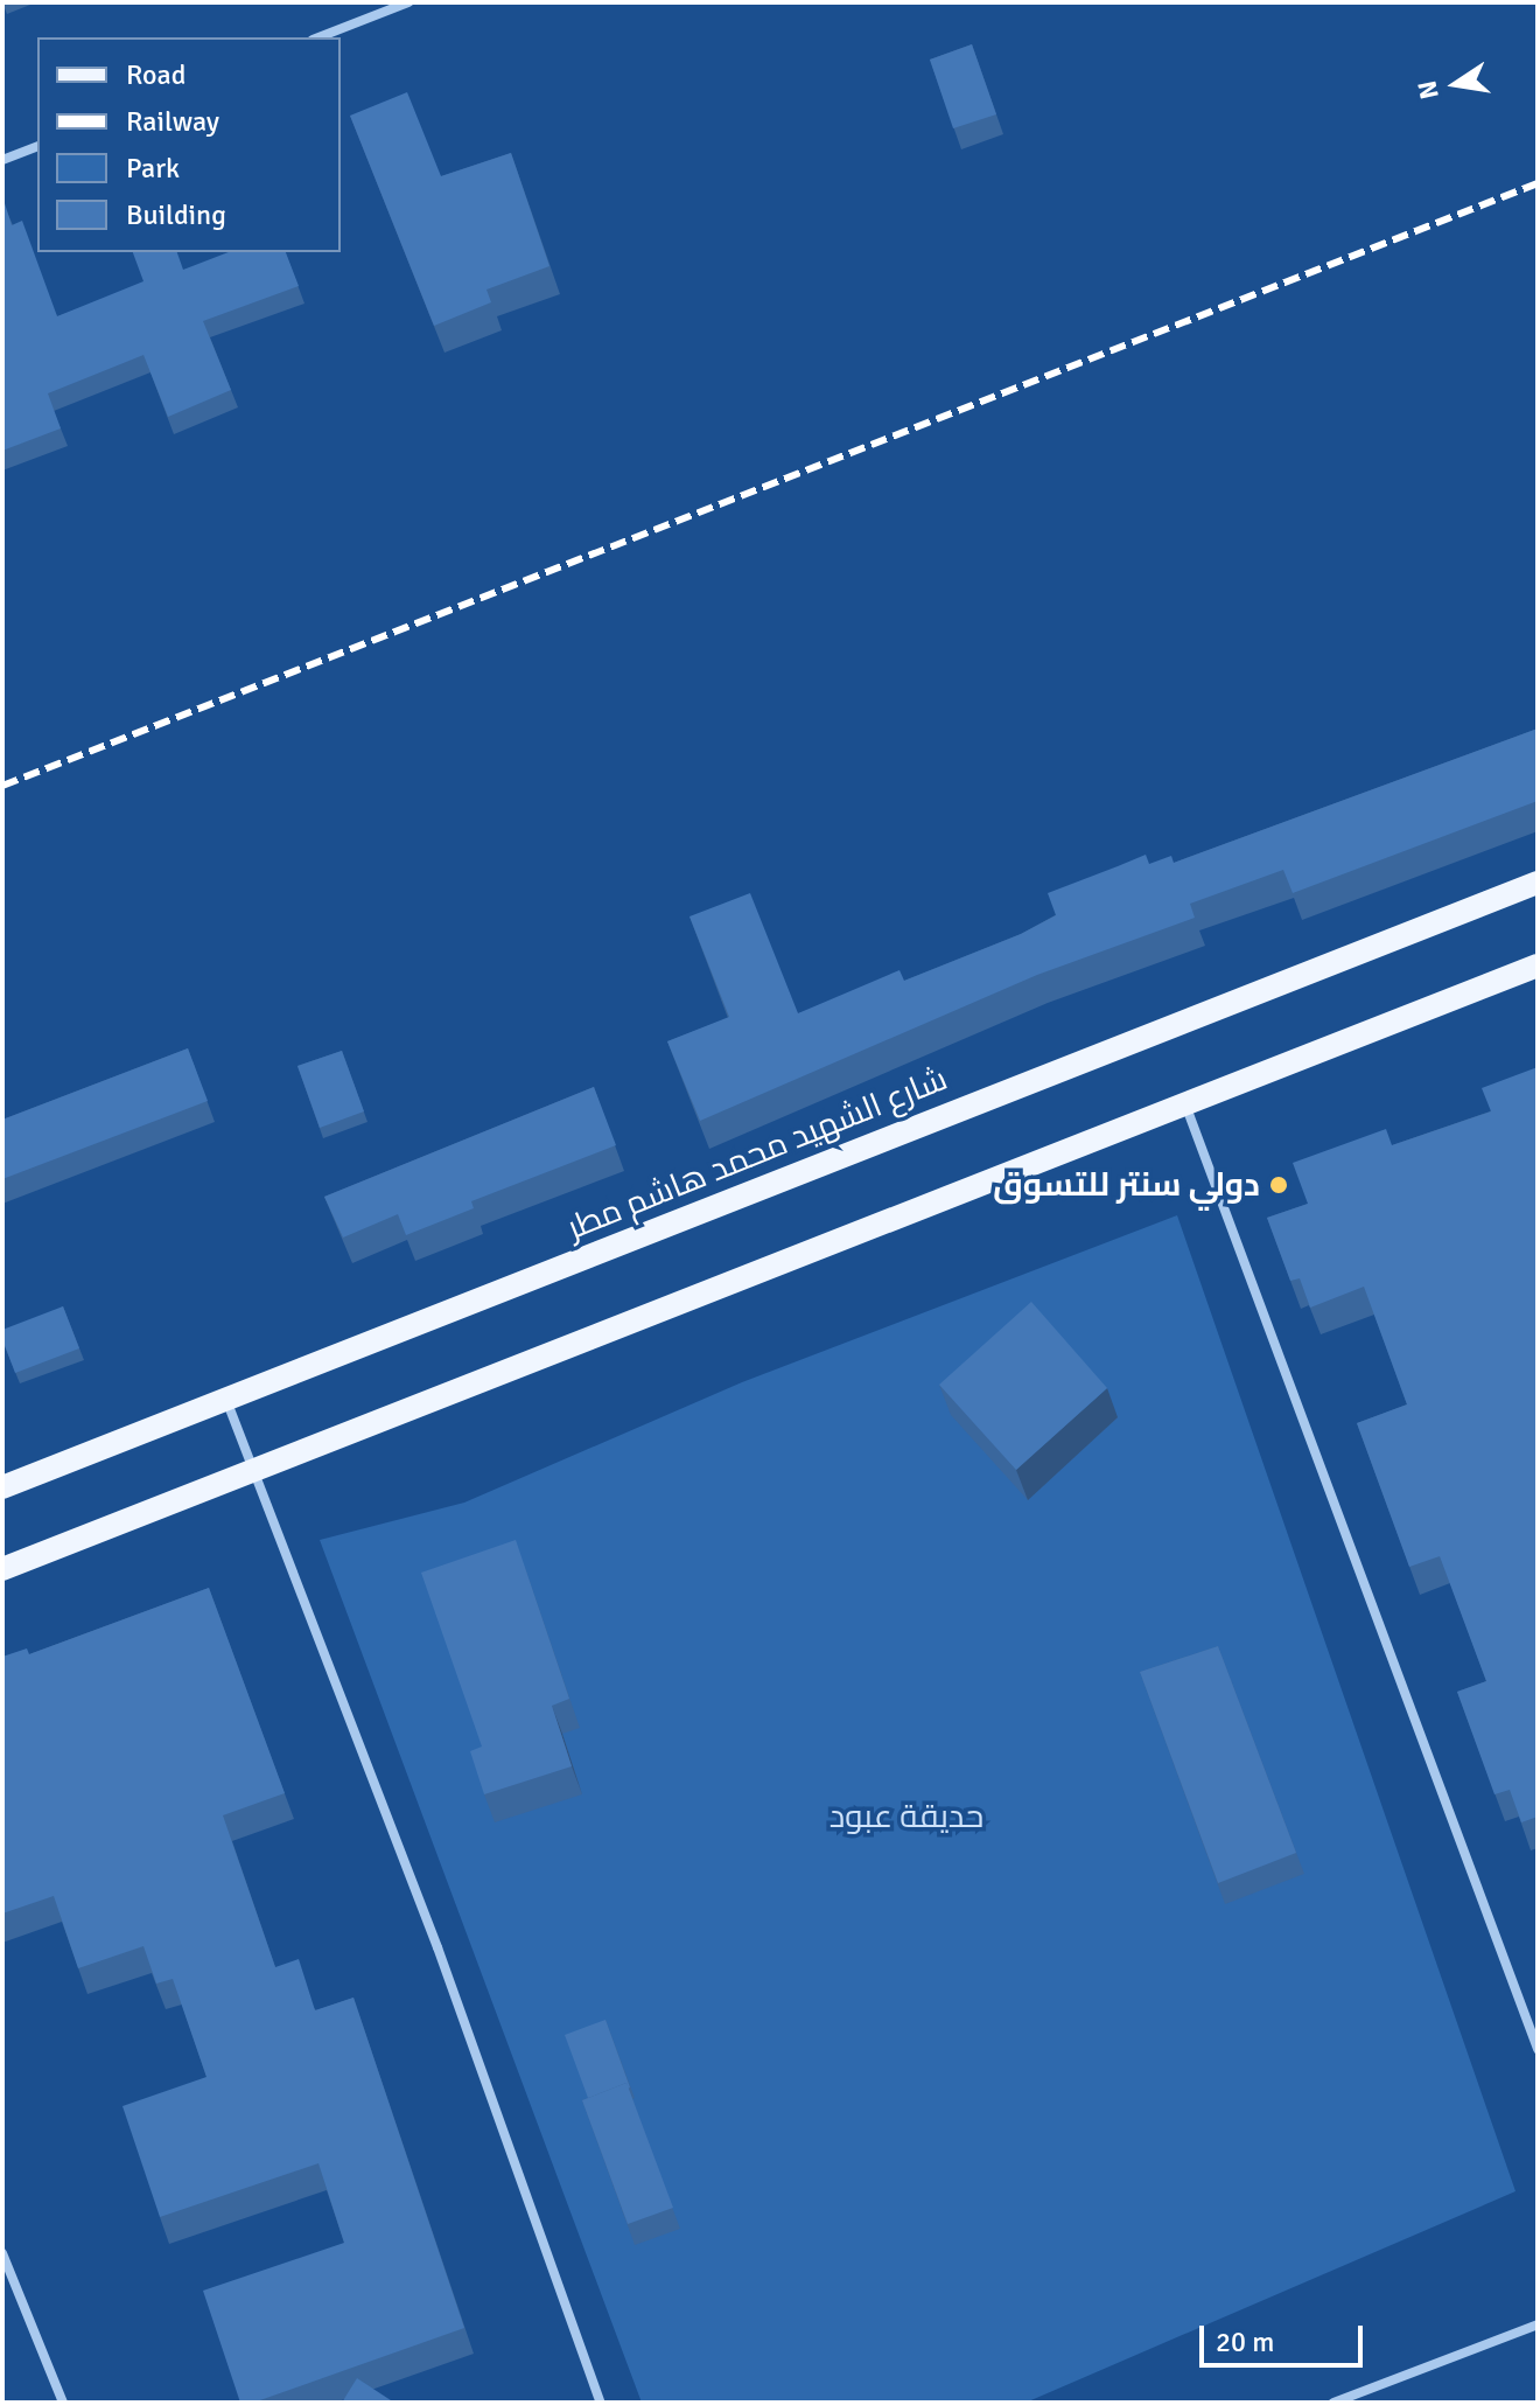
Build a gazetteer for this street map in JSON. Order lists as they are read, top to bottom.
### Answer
{
  "streets": {
    "main road": ["شارع الشهيد محمد هاشم مطر"]
  },
  "parks": ["حديقة عبود"],
  "places": ["دولي سنتر للتسوق"],
  "legend": [
    "Road",
    "Railway",
    "Park",
    "Building"
  ],
  "scale_bar": "20 m",
  "north": "left"
}
